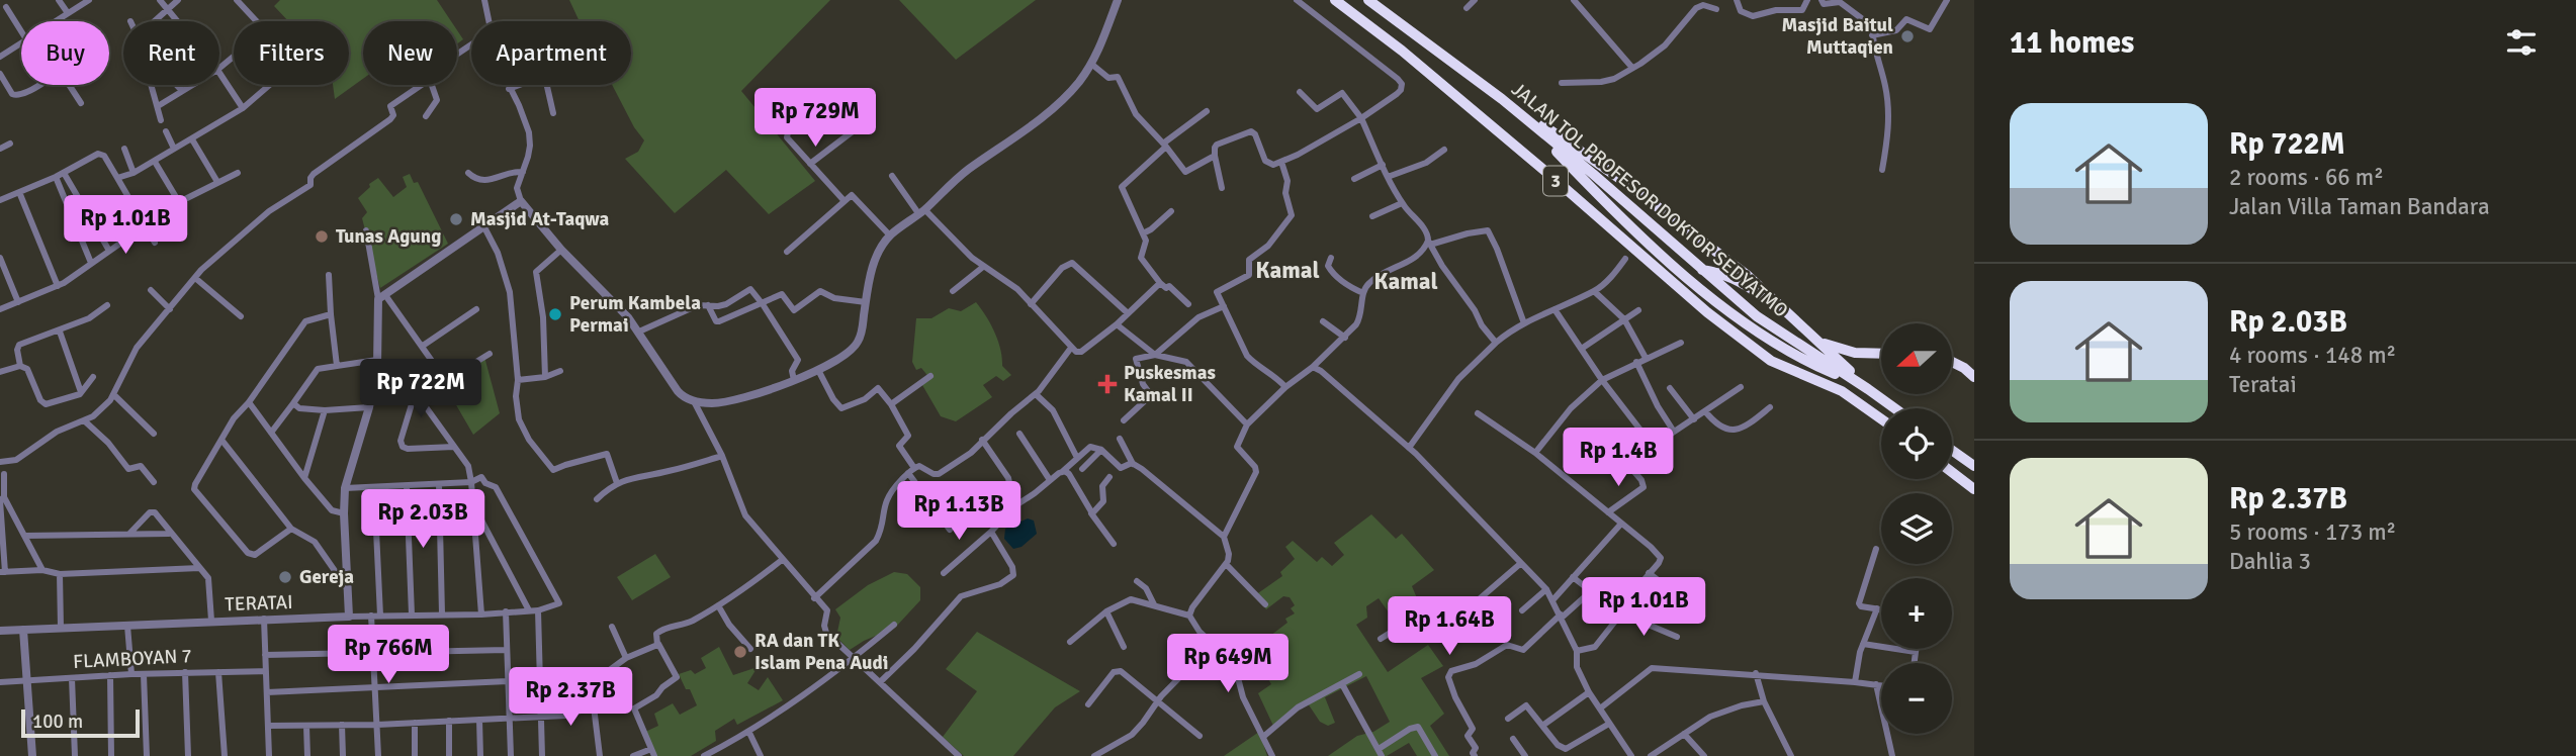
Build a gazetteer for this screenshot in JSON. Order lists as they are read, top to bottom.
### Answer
{
  "streets": {
    "highway": ["3", "JALAN TOL PROFESOR DOKTOR SEDYATMO"],
    "street": ["TERATAI", "FLAMBOYAN 7"]
  },
  "districts": ["Kamal", "Kamal"],
  "places": {
    "other": [
      "Masjid Baitul Muttaqien",
      "Masjid At-Taqwa",
      "Tunas Agung",
      "Perum Kambela Permai",
      "Gereja",
      "RA dan TK Islam Pena Audi"
    ],
    "health": ["Puskesmas Kamal II"]
  },
  "scale_bar": "100 m",
  "north": "left",
  "page": {
    "heading": "11 homes",
    "chip": [
      "Buy",
      "Rent",
      "Filters",
      "New",
      "Apartment"
    ],
    "list": [
      {
        "name": "Rp 722M",
        "note": "2 rooms · 66 m² · Jalan Villa Taman Bandara"
      },
      {
        "name": "Rp 2.03B",
        "note": "4 rooms · 148 m² · Teratai"
      },
      {
        "name": "Rp 2.37B",
        "note": "5 rooms · 173 m² · Dahlia 3"
      }
    ],
    "price": [
      "Rp 729M",
      "Rp 1.01B",
      "Rp 722M",
      "Rp 1.4B",
      "Rp 1.13B",
      "Rp 2.03B",
      "Rp 1.01B",
      "Rp 1.64B",
      "Rp 766M",
      "Rp 649M",
      "Rp 2.37B"
    ],
    "map_buttons": ["+", "−"],
    "scale": "100 m"
  }
}
